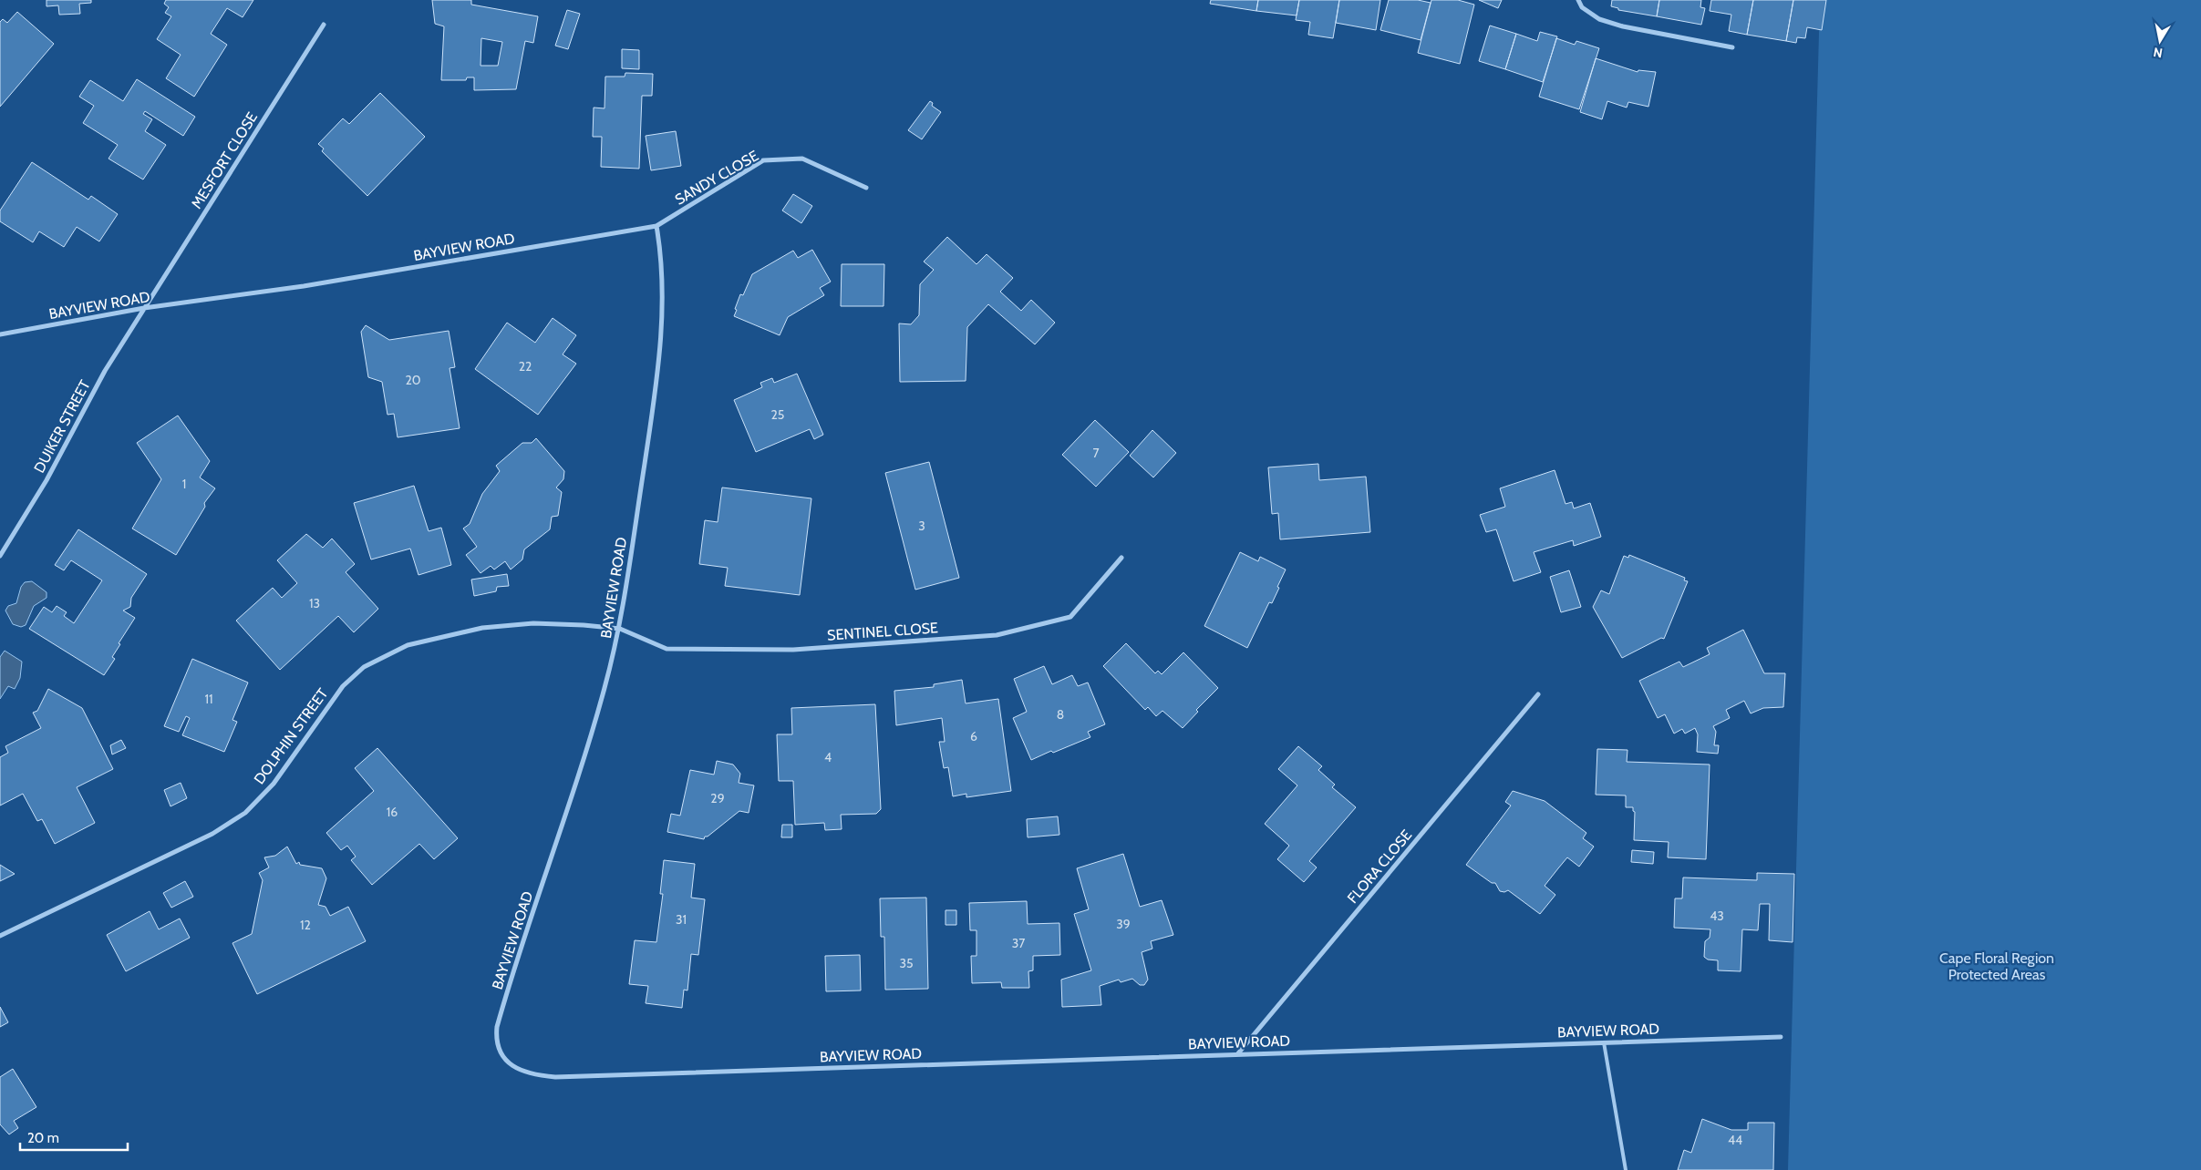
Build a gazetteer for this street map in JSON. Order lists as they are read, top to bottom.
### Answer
{
  "streets": {
    "street": [
      "MESFORT CLOSE",
      "SANDY CLOSE",
      "BAYVIEW ROAD",
      "DUIKER STREET",
      "SENTINEL CLOSE",
      "DOLPHIN STREET",
      "FLORA CLOSE"
    ]
  },
  "crossings": [
    ["MESFORT CLOSE", "BAYVIEW ROAD"],
    ["MESFORT CLOSE", "DUIKER STREET"],
    ["SANDY CLOSE", "BAYVIEW ROAD"],
    ["BAYVIEW ROAD", "DUIKER STREET"],
    ["BAYVIEW ROAD", "SENTINEL CLOSE"],
    ["BAYVIEW ROAD", "DOLPHIN STREET"],
    ["BAYVIEW ROAD", "FLORA CLOSE"],
    ["SENTINEL CLOSE", "DOLPHIN STREET"]
  ],
  "parks": ["Cape Floral Region Protected Areas"],
  "house_numbers": [
    "22",
    "20",
    "25",
    "7",
    "1",
    "3",
    "13",
    "11",
    "8",
    "6",
    "4",
    "29",
    "16",
    "43",
    "31",
    "39",
    "12",
    "37",
    "35",
    "44"
  ],
  "scale_bar": "20 m",
  "north": "bottom"
}
